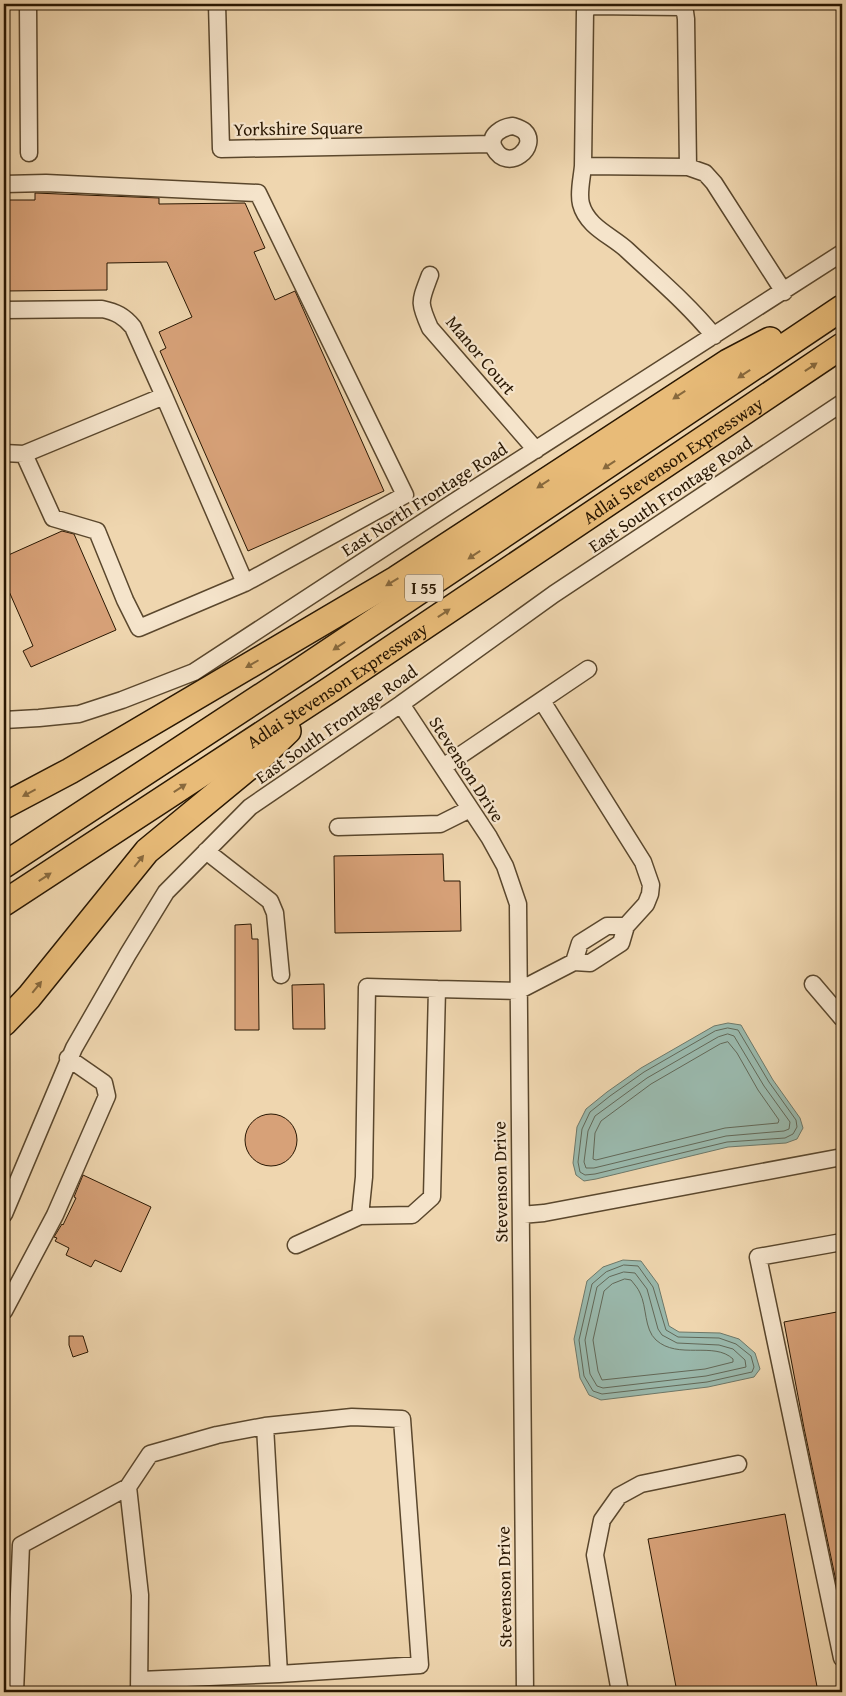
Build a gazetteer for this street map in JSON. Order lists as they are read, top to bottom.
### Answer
{
  "streets": {
    "highway": ["Adlai Stevenson Expressway", "I 55"],
    "street": [
      "Yorkshire Square",
      "Manor Court",
      "East South Frontage Road",
      "East North Frontage Road",
      "Stevenson Drive"
    ]
  },
  "crossings": [
    ["Manor Court", "East North Frontage Road"],
    ["East South Frontage Road", "Stevenson Drive"]
  ]
}
